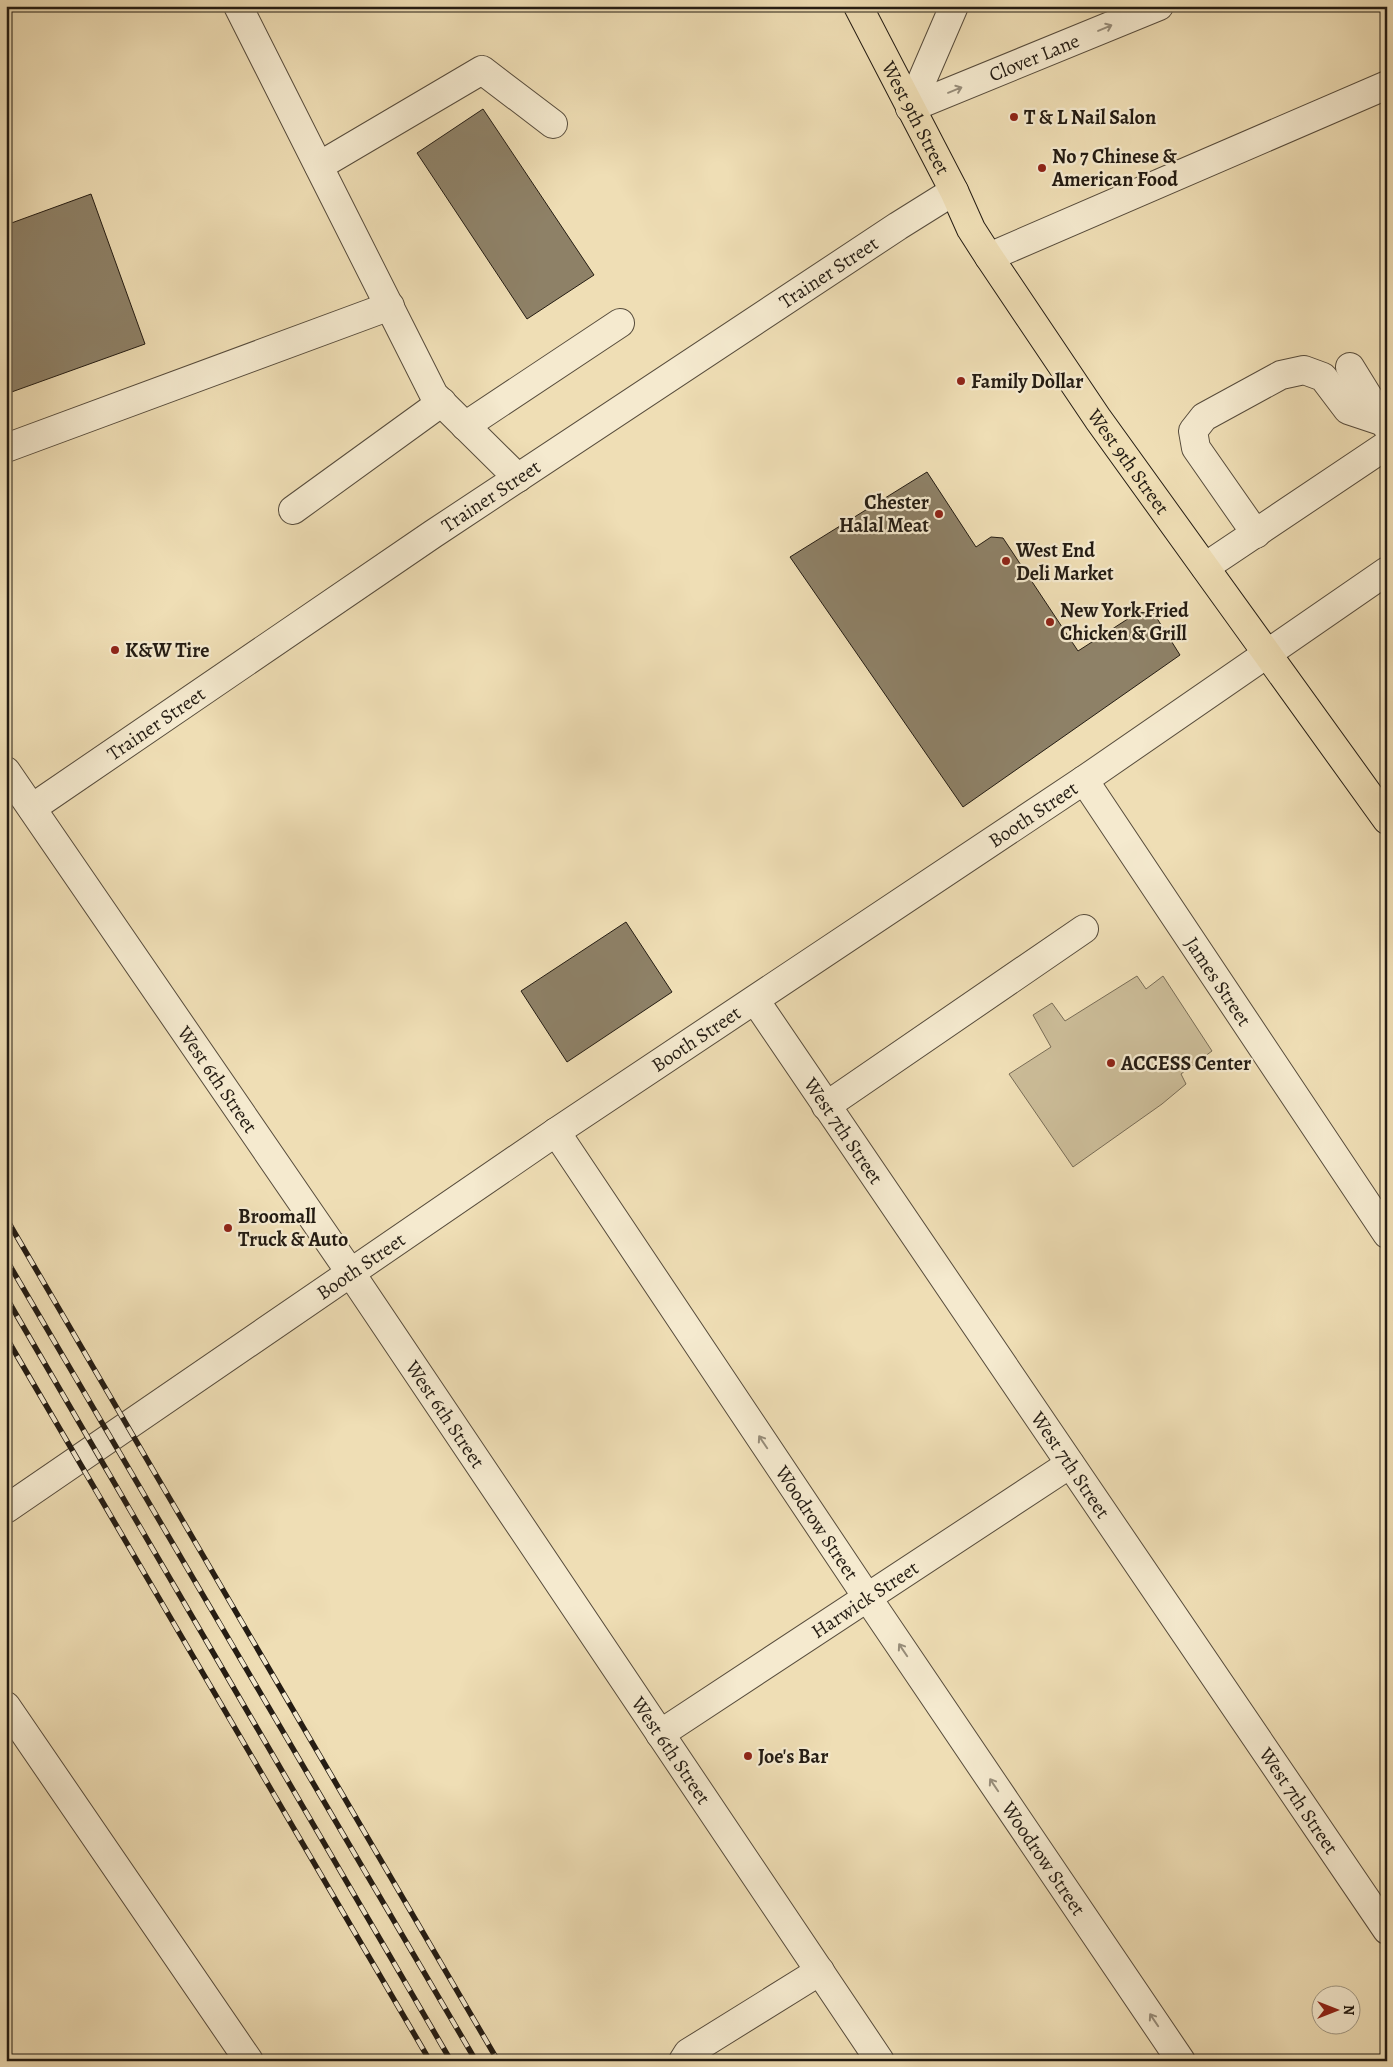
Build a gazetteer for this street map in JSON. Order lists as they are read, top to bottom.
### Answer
{
  "streets": {
    "main road": ["West 9th Street"],
    "street": [
      "Clover Lane",
      "Trainer Street",
      "Booth Street",
      "James Street",
      "West 6th Street",
      "West 7th Street",
      "Woodrow Street",
      "Harwick Street"
    ]
  },
  "crossings": [
    ["Clover Lane", "West 9th Street"],
    ["West 9th Street", "Trainer Street"],
    ["West 9th Street", "Booth Street"],
    ["Trainer Street", "West 6th Street"],
    ["Booth Street", "James Street"],
    ["Booth Street", "West 6th Street"],
    ["Booth Street", "West 7th Street"],
    ["Booth Street", "Woodrow Street"],
    ["West 6th Street", "Harwick Street"],
    ["West 7th Street", "Harwick Street"],
    ["Woodrow Street", "Harwick Street"]
  ],
  "one_way": ["Woodrow Street"],
  "places": [
    "T & L Nail Salon",
    "No 7 Chinese & American Food",
    "Family Dollar",
    "Chester Halal Meat",
    "West End Deli Market",
    "New York Fried Chicken & Grill",
    "K&W Tire",
    "ACCESS Center",
    "Broomall Truck & Auto",
    "Joe's Bar"
  ],
  "north": "right"
}
